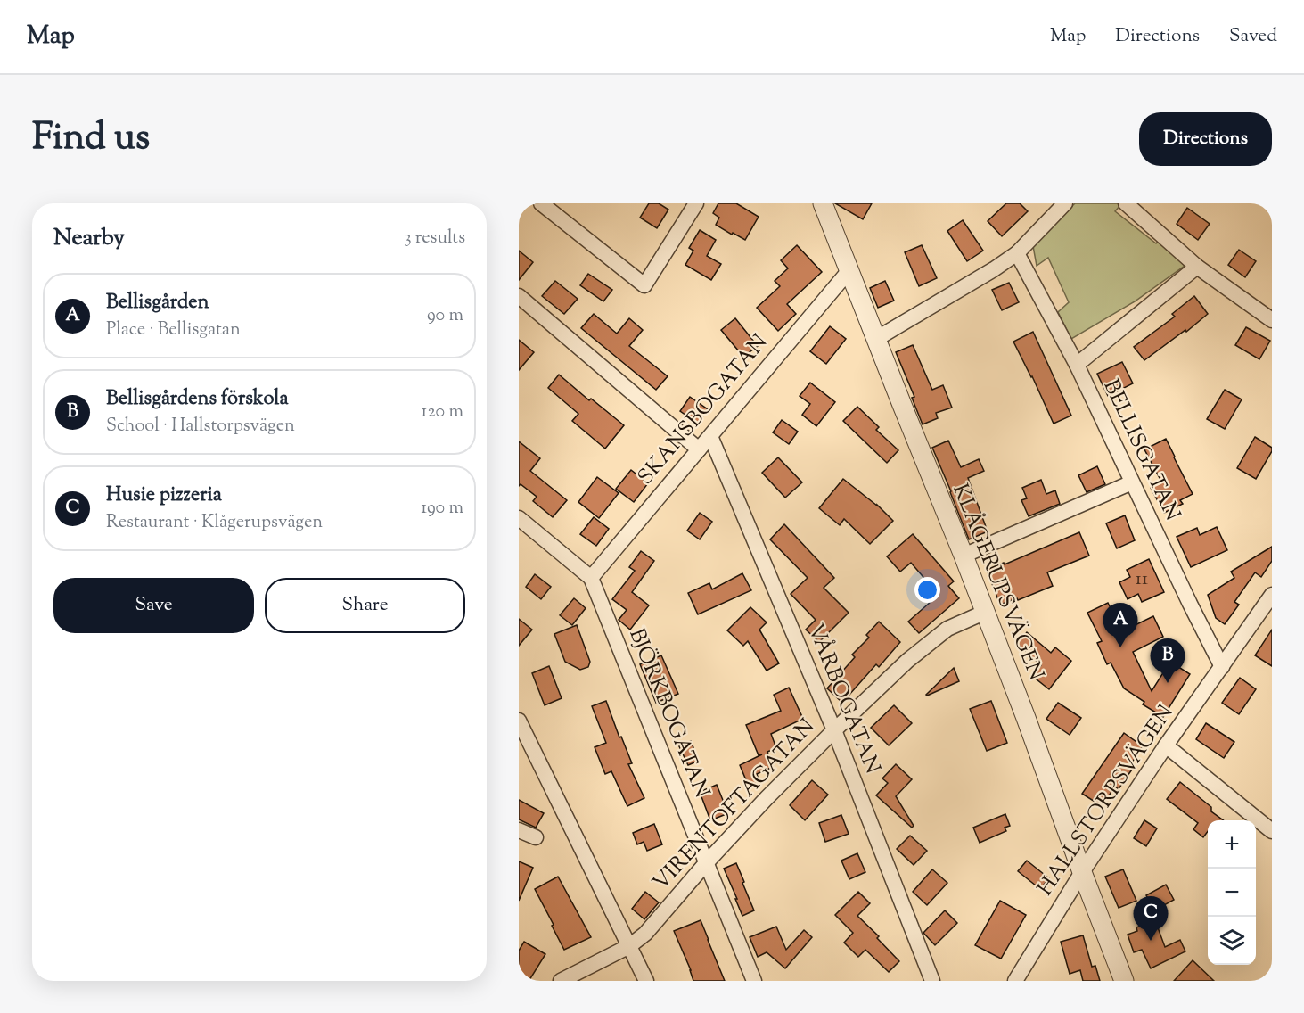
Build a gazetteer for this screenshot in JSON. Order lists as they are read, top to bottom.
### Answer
{
  "streets": {
    "street": [
      "SKANSBOGATAN",
      "BELLISGATAN",
      "KLÅGERUPSVÄGEN",
      "VÅRBOGATAN",
      "BJÖRKBOGATAN",
      "HALLSTORPSVÄGEN",
      "VIRENTOFTAGATAN"
    ]
  },
  "crossings": [
    ["SKANSBOGATAN", "KLÅGERUPSVÄGEN"],
    ["SKANSBOGATAN", "VÅRBOGATAN"],
    ["SKANSBOGATAN", "BJÖRKBOGATAN"],
    ["BELLISGATAN", "HALLSTORPSVÄGEN"],
    ["KLÅGERUPSVÄGEN", "HALLSTORPSVÄGEN"],
    ["KLÅGERUPSVÄGEN", "VIRENTOFTAGATAN"],
    ["VÅRBOGATAN", "VIRENTOFTAGATAN"],
    ["BJÖRKBOGATAN", "VIRENTOFTAGATAN"]
  ],
  "house_numbers": ["11"],
  "page": {
    "header": "Map",
    "nav": ["Map", "Directions", "Saved"],
    "title": "Find us",
    "buttons": [
      "Directions",
      ["Save", "Share"]
    ],
    "heading": ["Nearby", "3 results"],
    "list": [
      {
        "mark": "A",
        "name": "Bellisgården",
        "note": "Place · Bellisgatan",
        "value": "90 m"
      },
      {
        "mark": "B",
        "name": "Bellisgårdens förskola",
        "note": "School · Hallstorpsvägen",
        "value": "120 m"
      },
      {
        "mark": "C",
        "name": "Husie pizzeria",
        "note": "Restaurant · Klågerupsvägen",
        "value": "190 m"
      }
    ],
    "pins": ["A", "B", "C"],
    "map_buttons": ["+", "−"]
  }
}
